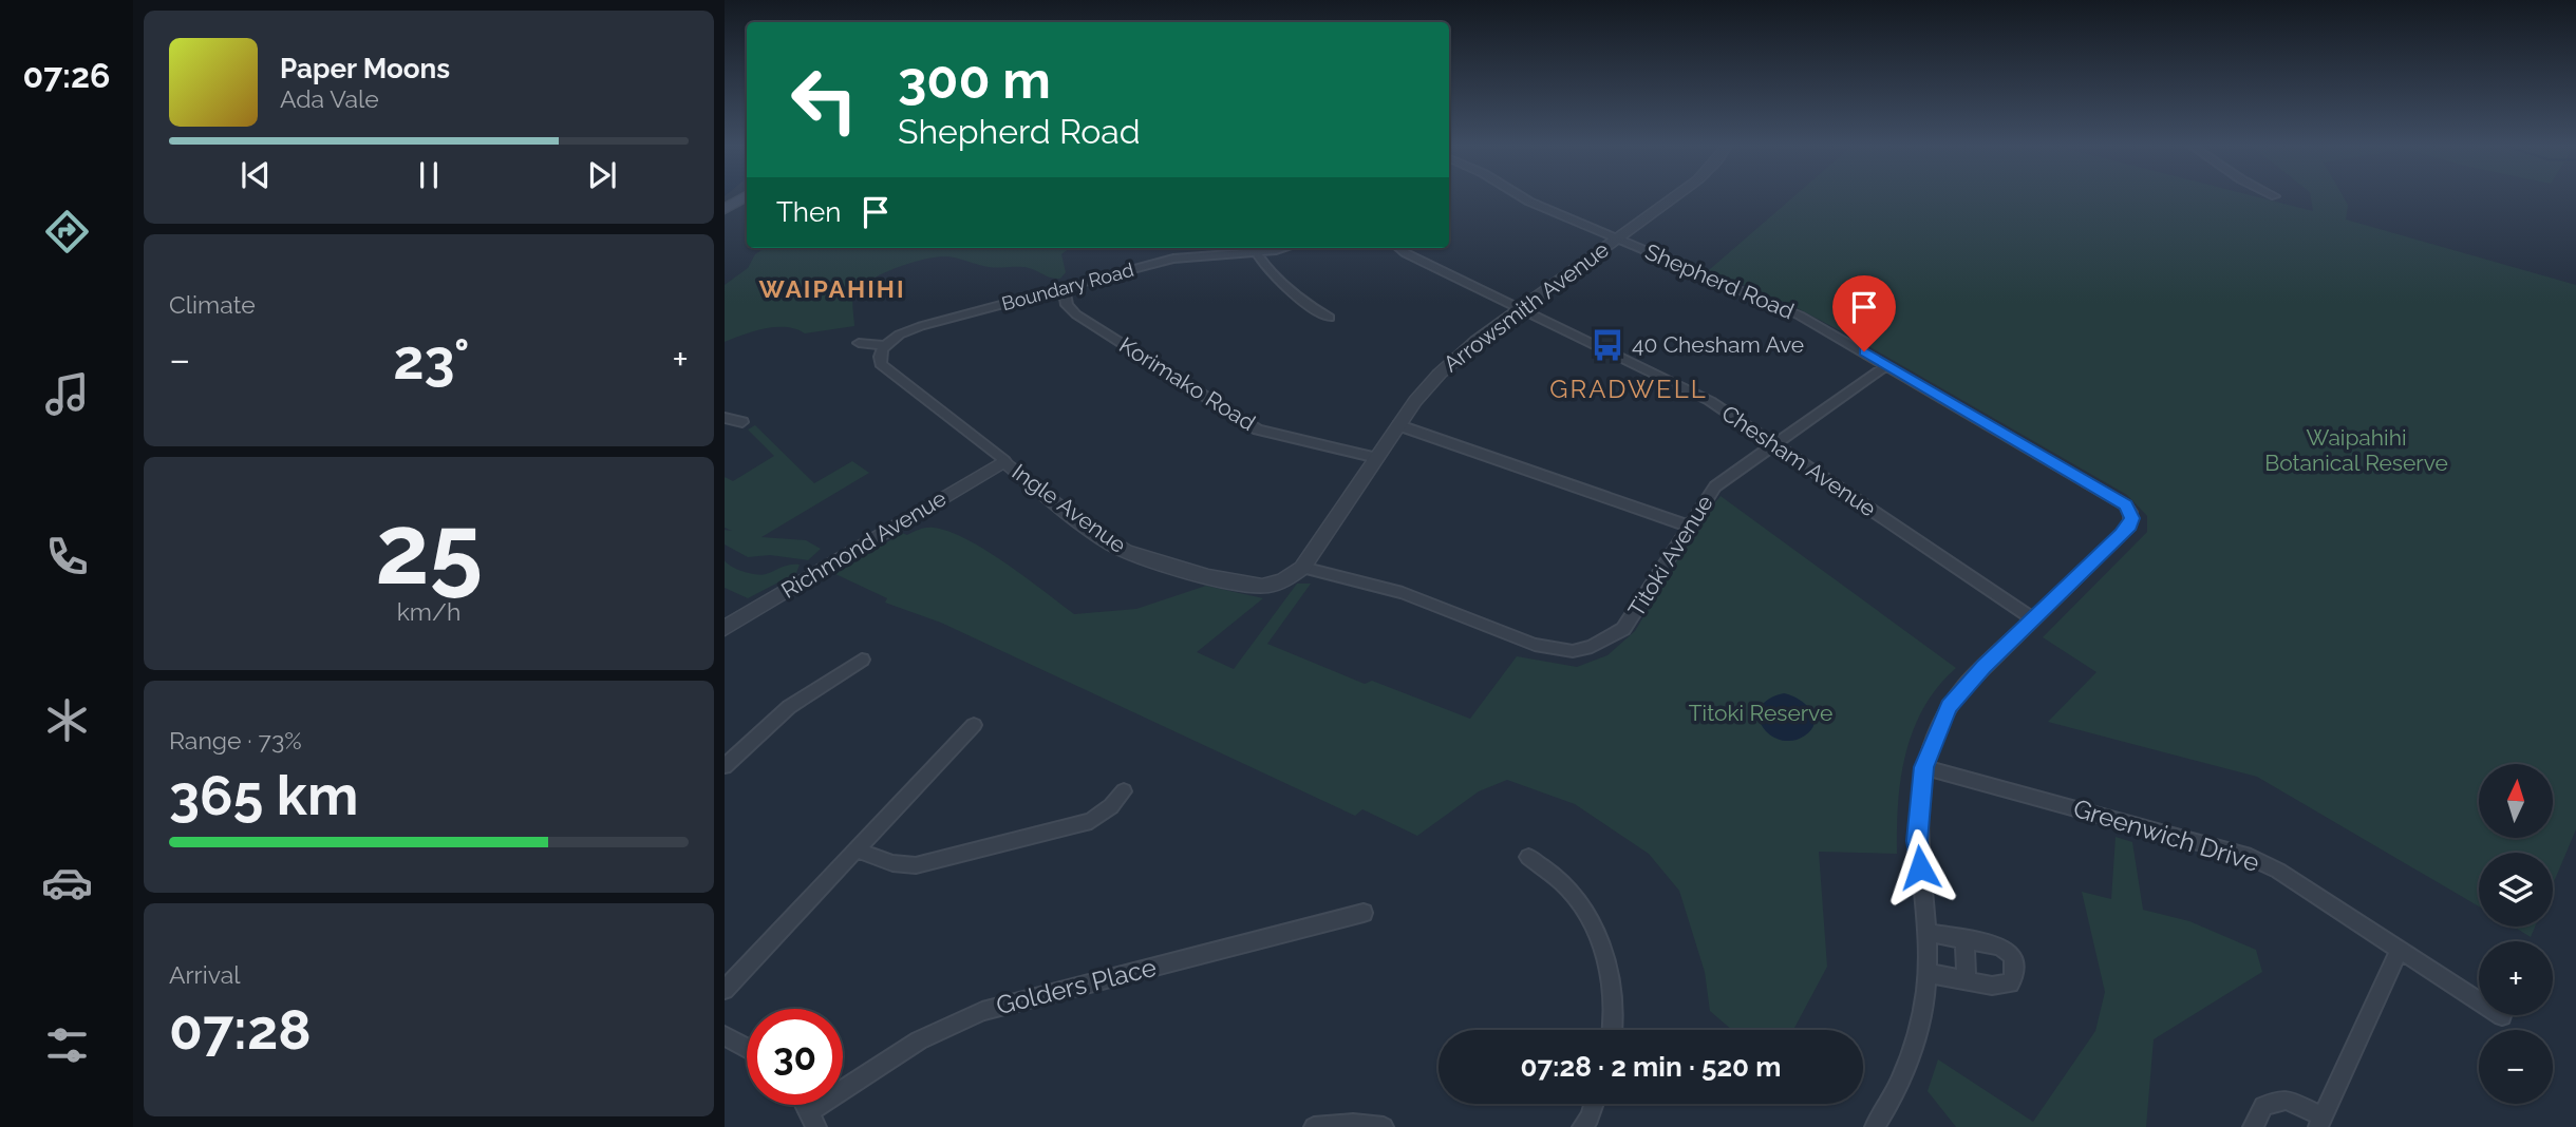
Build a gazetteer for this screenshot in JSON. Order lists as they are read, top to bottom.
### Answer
{
  "streets": {
    "street": [
      "Shepherd Road",
      "Boundary Road",
      "Arrowsmith Avenue",
      "Korimako Road",
      "Chesham Avenue",
      "Ingle Avenue",
      "Richmond Avenue",
      "Titoki Avenue",
      "Greenwich Drive",
      "Golders Place"
    ]
  },
  "crossings": [
    ["Shepherd Road", "Arrowsmith Avenue"],
    ["Shepherd Road", "Titoki Avenue"],
    ["Boundary Road", "Korimako Road"],
    ["Arrowsmith Avenue", "Korimako Road"],
    ["Arrowsmith Avenue", "Chesham Avenue"],
    ["Arrowsmith Avenue", "Ingle Avenue"],
    ["Arrowsmith Avenue", "Titoki Avenue"],
    ["Chesham Avenue", "Titoki Avenue"],
    ["Ingle Avenue", "Richmond Avenue"],
    ["Ingle Avenue", "Titoki Avenue"]
  ],
  "districts": ["WAIPAHIHI", "GRADWELL"],
  "parks": ["Waipahihi Botanical Reserve", "Titoki Reserve"],
  "places": {
    "bus stop": ["40 Chesham Ave"]
  },
  "north": "top",
  "page": {
    "tabs": "07:26",
    "turn": ["300 m", "Shepherd Road"],
    "song": ["Paper Moons", "Ada Vale"],
    "then": "Then",
    "tile": [
      "Climate",
      ["25", "km/h"],
      ["Range · 73%", "365 km"],
      ["Arrival", "07:28"]
    ],
    "heat": ["−", "23°", "+"],
    "map_buttons": ["+", "−"],
    "limit": "30",
    "trip": "07:28 · 2 min · 520 m"
  }
}
